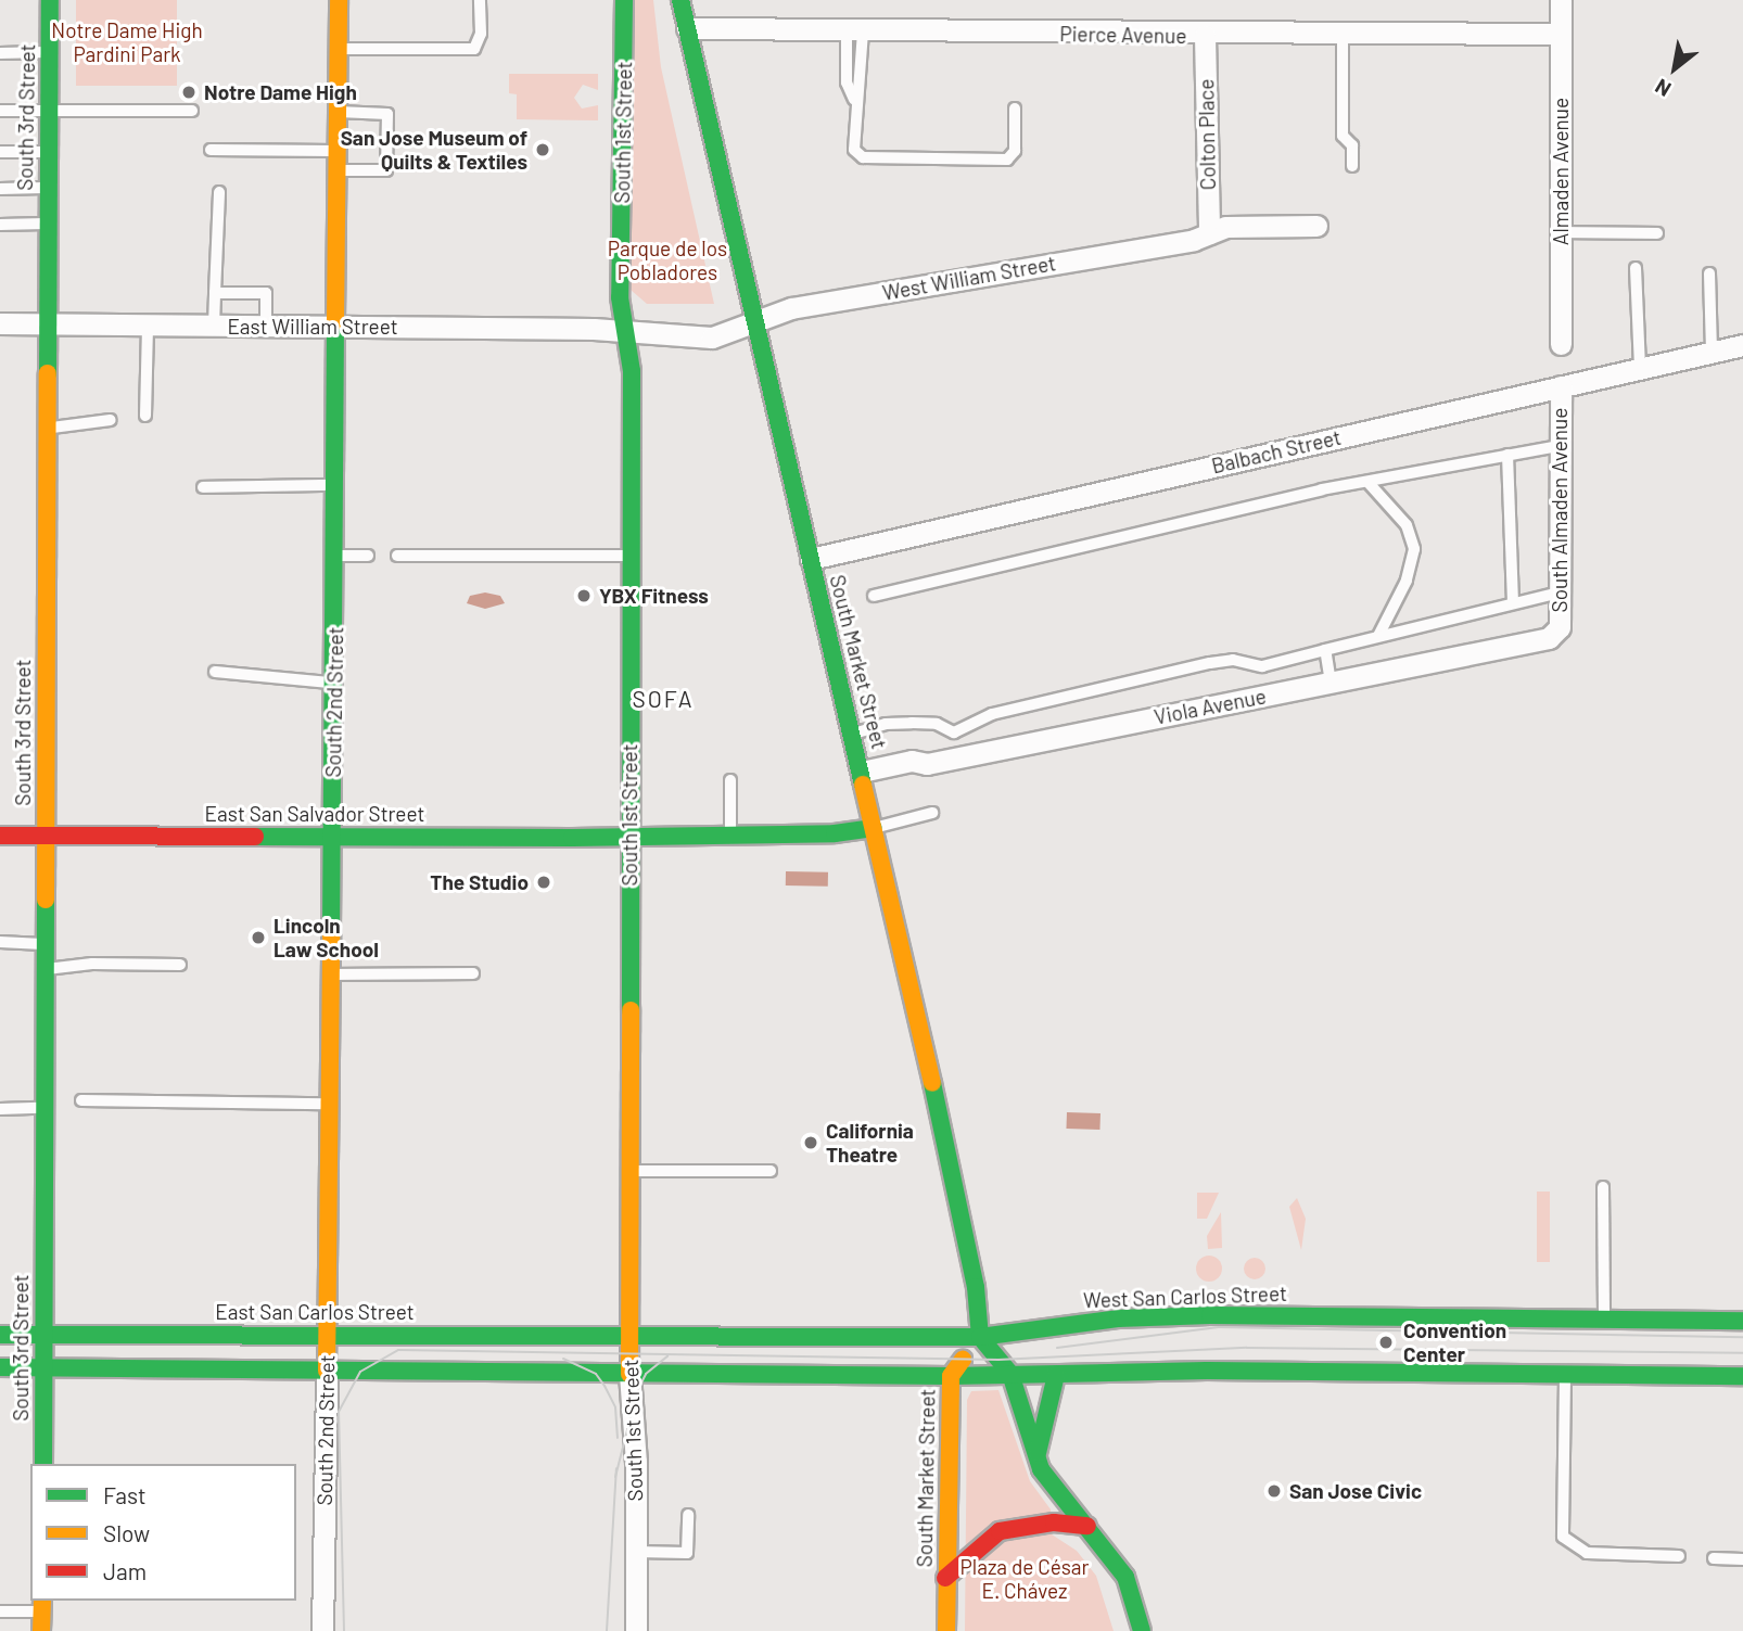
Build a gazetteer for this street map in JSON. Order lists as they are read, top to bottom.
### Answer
{
  "streets": {
    "street": [
      "Pierce Avenue",
      "South 3rd Street",
      "South 1st Street",
      "Colton Place",
      "Almaden Avenue",
      "West William Street",
      "East William Street",
      "Balbach Street",
      "South Almaden Avenue",
      "South Market Street",
      "South 2nd Street",
      "Viola Avenue",
      "East San Salvador Street",
      "West San Carlos Street",
      "East San Carlos Street"
    ]
  },
  "crossings": [
    ["Pierce Avenue", "Colton Place"],
    ["Pierce Avenue", "Almaden Avenue"],
    ["Pierce Avenue", "South Market Street"],
    ["South 3rd Street", "East William Street"],
    ["South 3rd Street", "East San Salvador Street"],
    ["South 3rd Street", "East San Carlos Street"],
    ["South 1st Street", "West William Street"],
    ["South 1st Street", "East William Street"],
    ["South 1st Street", "East San Salvador Street"],
    ["South 1st Street", "West San Carlos Street"],
    ["South 1st Street", "East San Carlos Street"],
    ["Colton Place", "West William Street"],
    ["West William Street", "East William Street"],
    ["West William Street", "South Market Street"],
    ["East William Street", "South 2nd Street"],
    ["Balbach Street", "South Almaden Avenue"],
    ["Balbach Street", "South Market Street"],
    ["South Almaden Avenue", "Viola Avenue"],
    ["South Market Street", "Viola Avenue"],
    ["South Market Street", "East San Salvador Street"],
    ["South Market Street", "West San Carlos Street"],
    ["South 2nd Street", "East San Salvador Street"],
    ["South 2nd Street", "East San Carlos Street"],
    ["West San Carlos Street", "East San Carlos Street"]
  ],
  "districts": ["SOFA"],
  "parks": ["Notre Dame High Pardini Park", "Parque de los Pobladores", "Plaza de César E. Chávez"],
  "places": [
    "Notre Dame High",
    "San Jose Museum of Quilts & Textiles",
    "YBX Fitness",
    "The Studio",
    "Lincoln Law School",
    "California Theatre",
    "Convention Center",
    "San Jose Civic"
  ],
  "legend": ["Fast", "Slow", "Jam"],
  "north": "bottom left"
}
